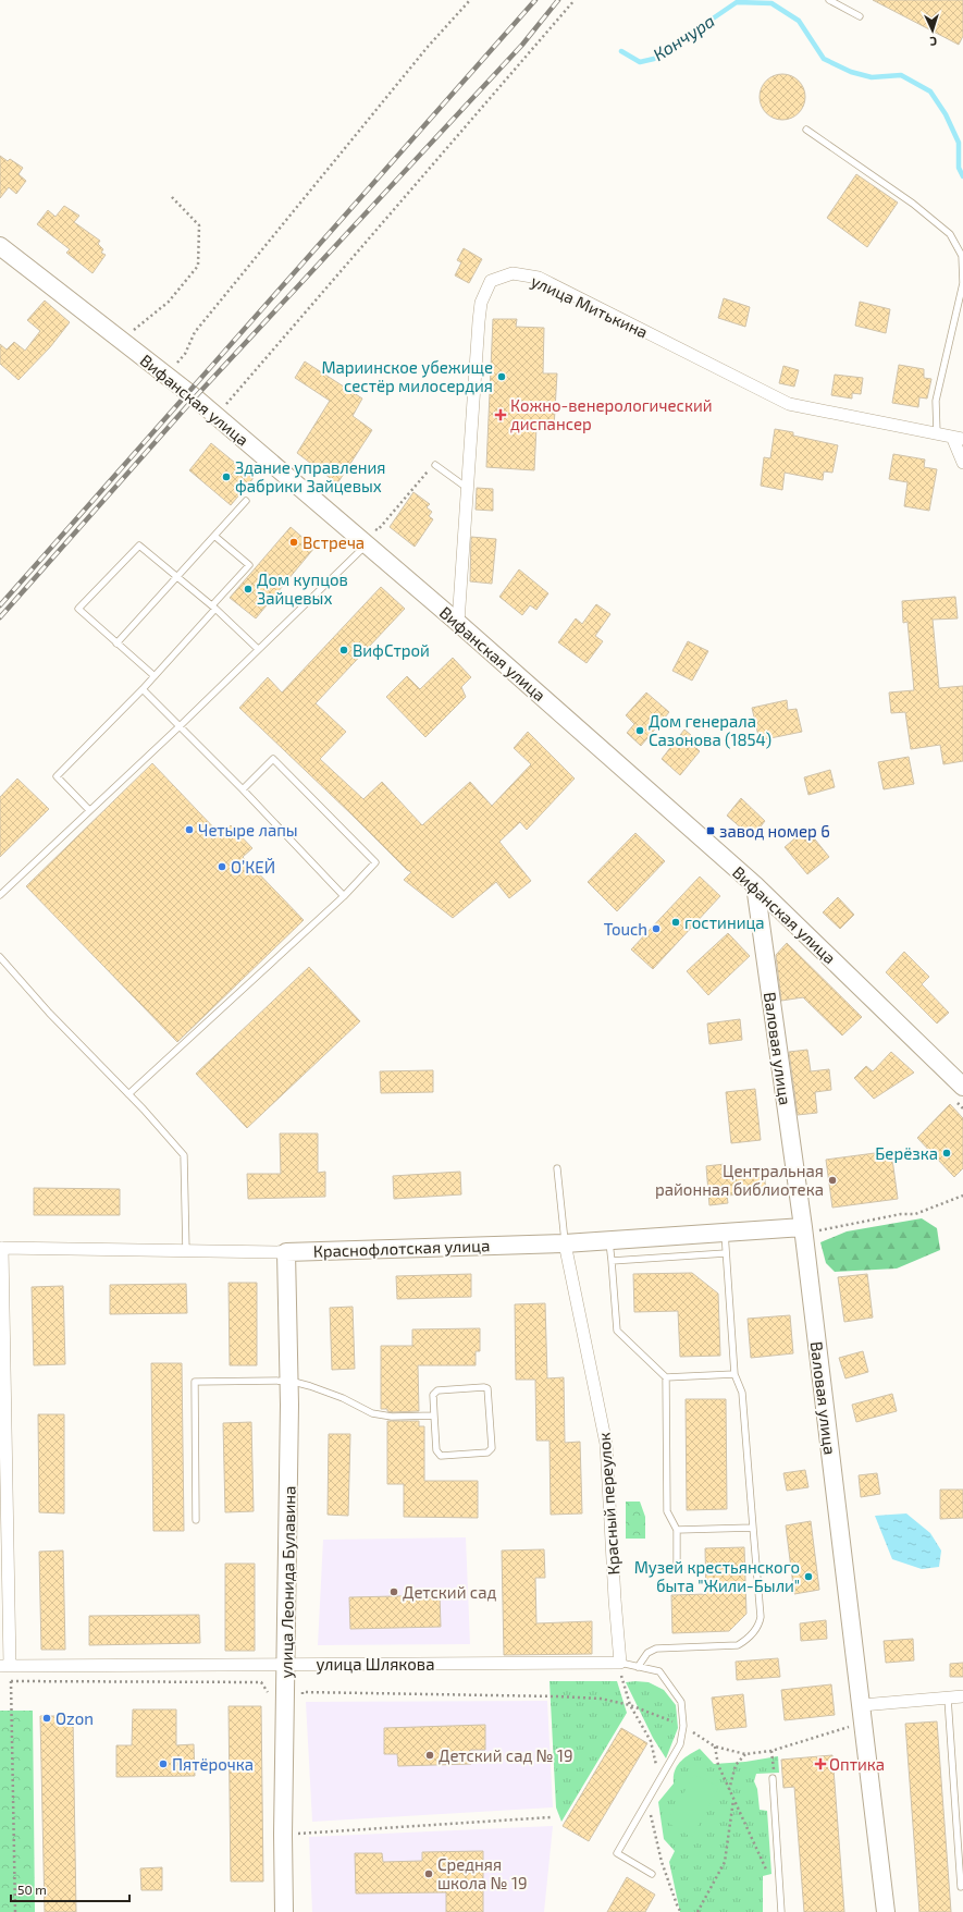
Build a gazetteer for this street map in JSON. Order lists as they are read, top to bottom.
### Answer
{
  "streets": {
    "main road": [
      "Вифанская улица",
      "Валовая улица",
      "Краснофлотская улица",
      "улица Леонида Булавина"
    ],
    "street": ["улица Митькина", "Красный переулок", "улица Шлякова"]
  },
  "crossings": [
    ["улица Митькина", "Вифанская улица"],
    ["Вифанская улица", "Валовая улица"],
    ["Валовая улица", "Краснофлотская улица"],
    ["Краснофлотская улица", "Красный переулок"],
    ["Краснофлотская улица", "улица Леонида Булавина"],
    ["Красный переулок", "улица Шлякова"],
    ["улица Леонида Булавина", "улица Шлякова"]
  ],
  "water": ["Кончура"],
  "places": {
    "other": [
      "Мариинское убежище сестёр милосердия",
      "Здание управления фабрики Зайцевых",
      "Встреча",
      "Дом купцов Зайцевых",
      "ВифСтрой",
      "Дом генерала Сазонова (1854)",
      "Четыре лапы",
      "О’КЕЙ",
      "гостиница",
      "Touch",
      "Берёзка",
      "Центральная районная библиотека",
      "Музей крестьянского быта \"Жили-Были\"",
      "Детский сад",
      "Ozon",
      "Детский сад № 19",
      "Пятёрочка",
      "Средняя школа № 19"
    ],
    "health": ["Кожно-венерологический диспансер", "Оптика"],
    "transit": ["завод номер 6"]
  },
  "scale_bar": "50 m",
  "north": "bottom"
}
